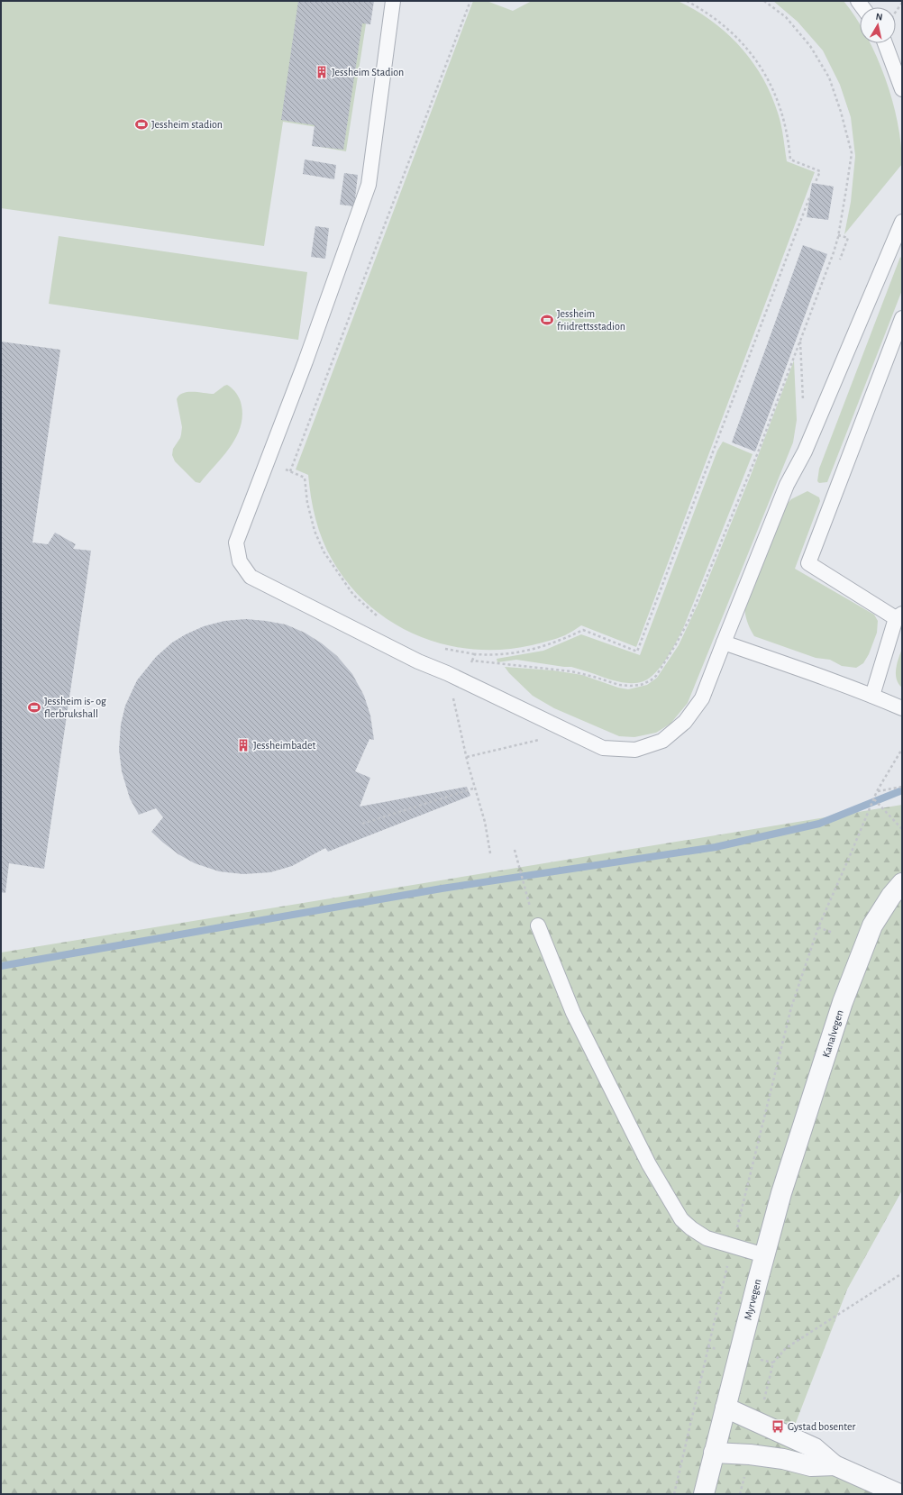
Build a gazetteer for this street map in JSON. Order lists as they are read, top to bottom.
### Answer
{
  "streets": {
    "street": ["Kanalvegen", "Myrvegen"]
  },
  "crossings": [
    ["Kanalvegen", "Myrvegen"]
  ],
  "places": {
    "building": ["Jessheim Stadion", "Jessheimbadet"],
    "sports": ["Jessheim stadion", "Jessheim friidrettsstadion", "Jessheim is- og flerbrukshall"],
    "bus stop": ["Gystad bosenter"]
  },
  "north": "top"
}
